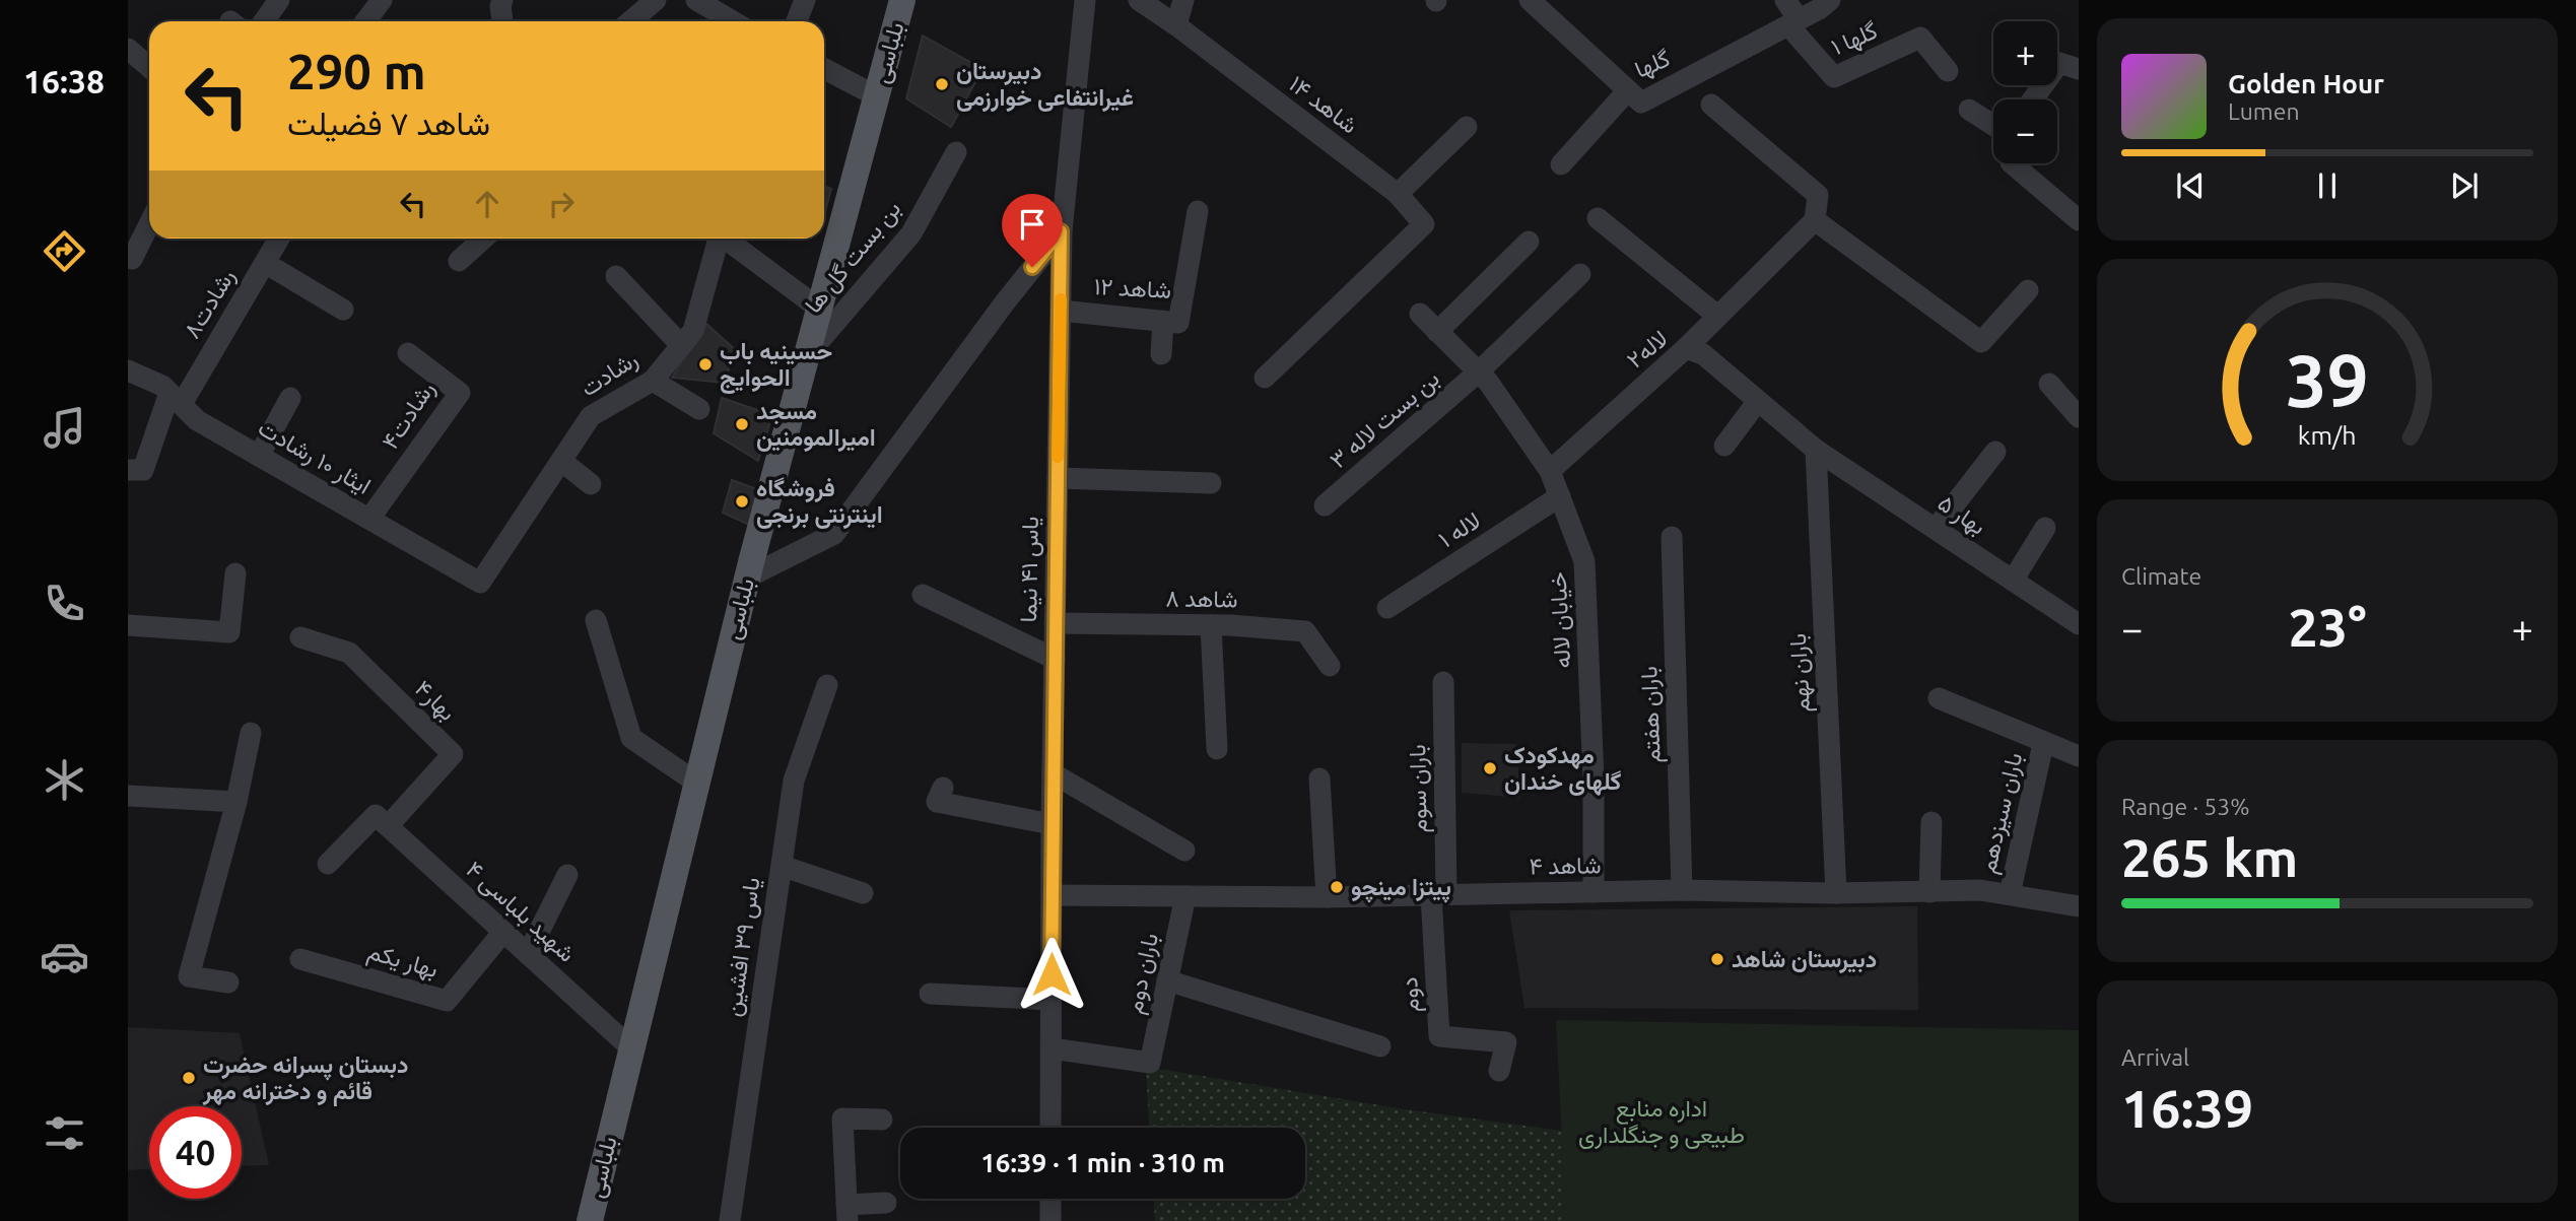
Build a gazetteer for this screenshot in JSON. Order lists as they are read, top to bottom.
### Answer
{
  "streets": {
    "main road": ["بلباسی"],
    "street": [
      "گلها ۱",
      "گلها",
      "شاهد ۱۴",
      "بن بست گل ها",
      "شاهد ۱۲",
      "رشادت۸",
      "لاله۲",
      "رشادت",
      "رشادت۴",
      "بن بست لاله ۳",
      "ایثار ۱۰ رشادت",
      "بهار ۵",
      "لاله ۱",
      "یاس ۴۱ نیما",
      "شاهد ۸",
      "خیابان لاله",
      "باران نهم",
      "بهار۴",
      "باران هفتم",
      "باران سوم",
      "باران سیزدهم",
      "شاهد ۴",
      "شهید بلباسی ۴",
      "یاس ۳۹ افشین",
      "بهار یکم",
      "باران دوم",
      "دوم"
    ]
  },
  "crossings": [
    ["گلها ۱", "گلها"],
    ["بلباسی", "بن بست گل ها"],
    ["بلباسی", "شهید بلباسی ۴"],
    ["شاهد ۱۲", "یاس ۴۱ نیما"],
    ["رشادت۸", "ایثار ۱۰ رشادت"],
    ["لاله۲", "بهار ۵"],
    ["لاله۲", "خیابان لاله"],
    ["لاله۲", "باران نهم"],
    ["رشادت", "ایثار ۱۰ رشادت"],
    ["رشادت۴", "ایثار ۱۰ رشادت"],
    ["بن بست لاله ۳", "خیابان لاله"],
    ["بهار ۵", "باران نهم"],
    ["لاله ۱", "خیابان لاله"],
    ["یاس ۴۱ نیما", "شاهد ۸"],
    ["یاس ۴۱ نیما", "شاهد ۴"],
    ["یاس ۴۱ نیما", "باران دوم"],
    ["خیابان لاله", "شاهد ۴"],
    ["باران نهم", "شاهد ۴"],
    ["بهار۴", "شهید بلباسی ۴"],
    ["باران هفتم", "شاهد ۴"],
    ["باران سوم", "شاهد ۴"],
    ["باران سوم", "دوم"],
    ["باران سیزدهم", "شاهد ۴"],
    ["شاهد ۴", "باران دوم"],
    ["شاهد ۴", "دوم"],
    ["شهید بلباسی ۴", "بهار یکم"]
  ],
  "parks": ["اداره منابع طبیعی و جنگلداری"],
  "places": [
    "دبیرستان غیرانتفاعی خوارزمی",
    "حسینیه باب الحوایج",
    "مسجد امیرالمومنین",
    "فروشگاه اینترنتی برنجی",
    "مهدکودک گلهای خندان",
    "پیتزا مینچو",
    "دبیرستان شاهد",
    "دبستان پسرانه حضرت قائم و دخترانه مهر"
  ],
  "page": {
    "tabs": "16:38",
    "map_buttons": ["+", "−"],
    "turn": ["290 m", "شاهد ۷ فضیلت"],
    "song": ["Golden Hour", "Lumen"],
    "tile": [
      "Climate",
      ["Range · 53%", "265 km"],
      ["Arrival", "16:39"]
    ],
    "heat": ["−", "23°", "+"],
    "limit": "40",
    "trip": "16:39 · 1 min · 310 m",
    "gauge": ["39", "km/h"]
  }
}
